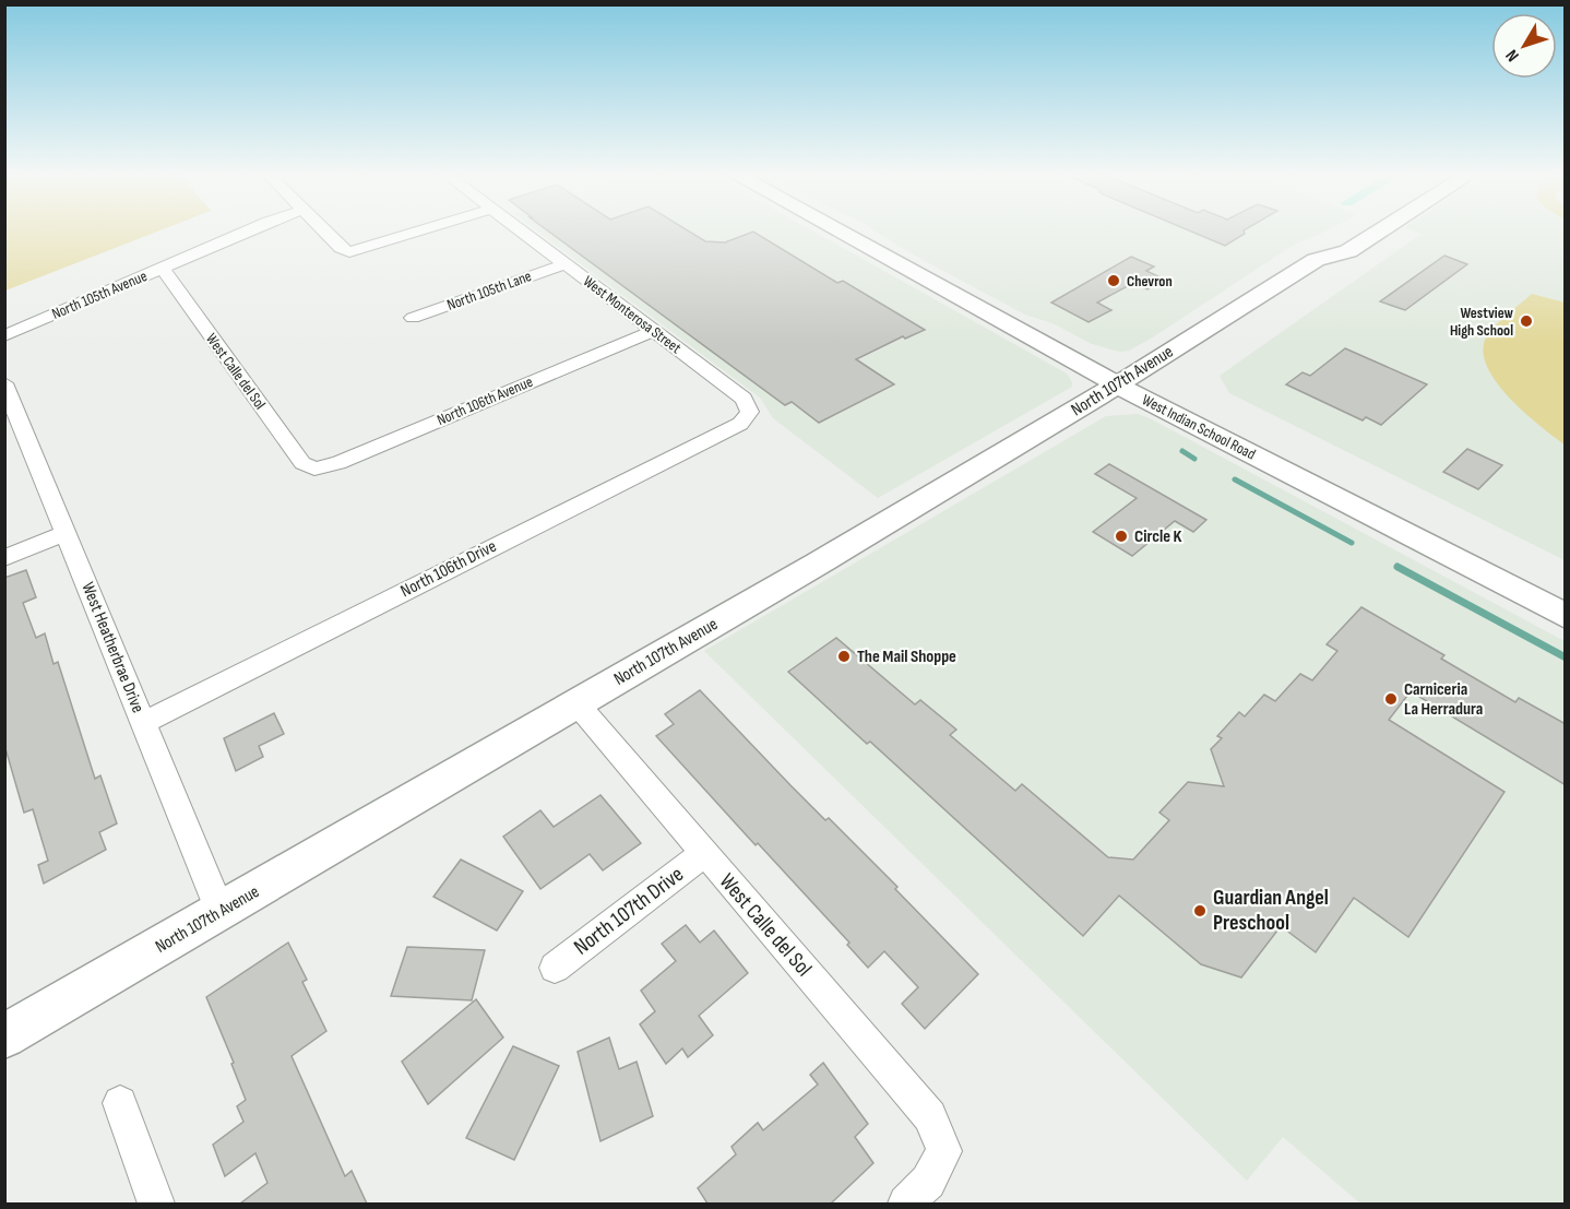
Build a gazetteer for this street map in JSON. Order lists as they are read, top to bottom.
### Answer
{
  "streets": {
    "main road": ["North 107th Avenue", "West Indian School Road"],
    "street": [
      "North 105th Lane",
      "North 105th Avenue",
      "West Monterosa Street",
      "West Calle del Sol",
      "North 106th Avenue",
      "North 106th Drive",
      "West Heatherbrae Drive",
      "North 107th Drive"
    ]
  },
  "crossings": [
    ["North 105th Lane", "West Monterosa Street"],
    ["North 105th Avenue", "West Calle del Sol"],
    ["West Monterosa Street", "North 106th Avenue"],
    ["West Monterosa Street", "North 106th Drive"],
    ["West Calle del Sol", "North 107th Avenue"],
    ["West Calle del Sol", "North 106th Avenue"],
    ["West Calle del Sol", "North 107th Drive"],
    ["North 107th Avenue", "West Indian School Road"],
    ["North 107th Avenue", "West Heatherbrae Drive"],
    ["North 106th Drive", "West Heatherbrae Drive"]
  ],
  "places": [
    "Chevron",
    "Westview High School",
    "Circle K",
    "The Mail Shoppe",
    "Carniceria La Herradura",
    "Guardian Angel Preschool"
  ],
  "north": "bottom left"
}
